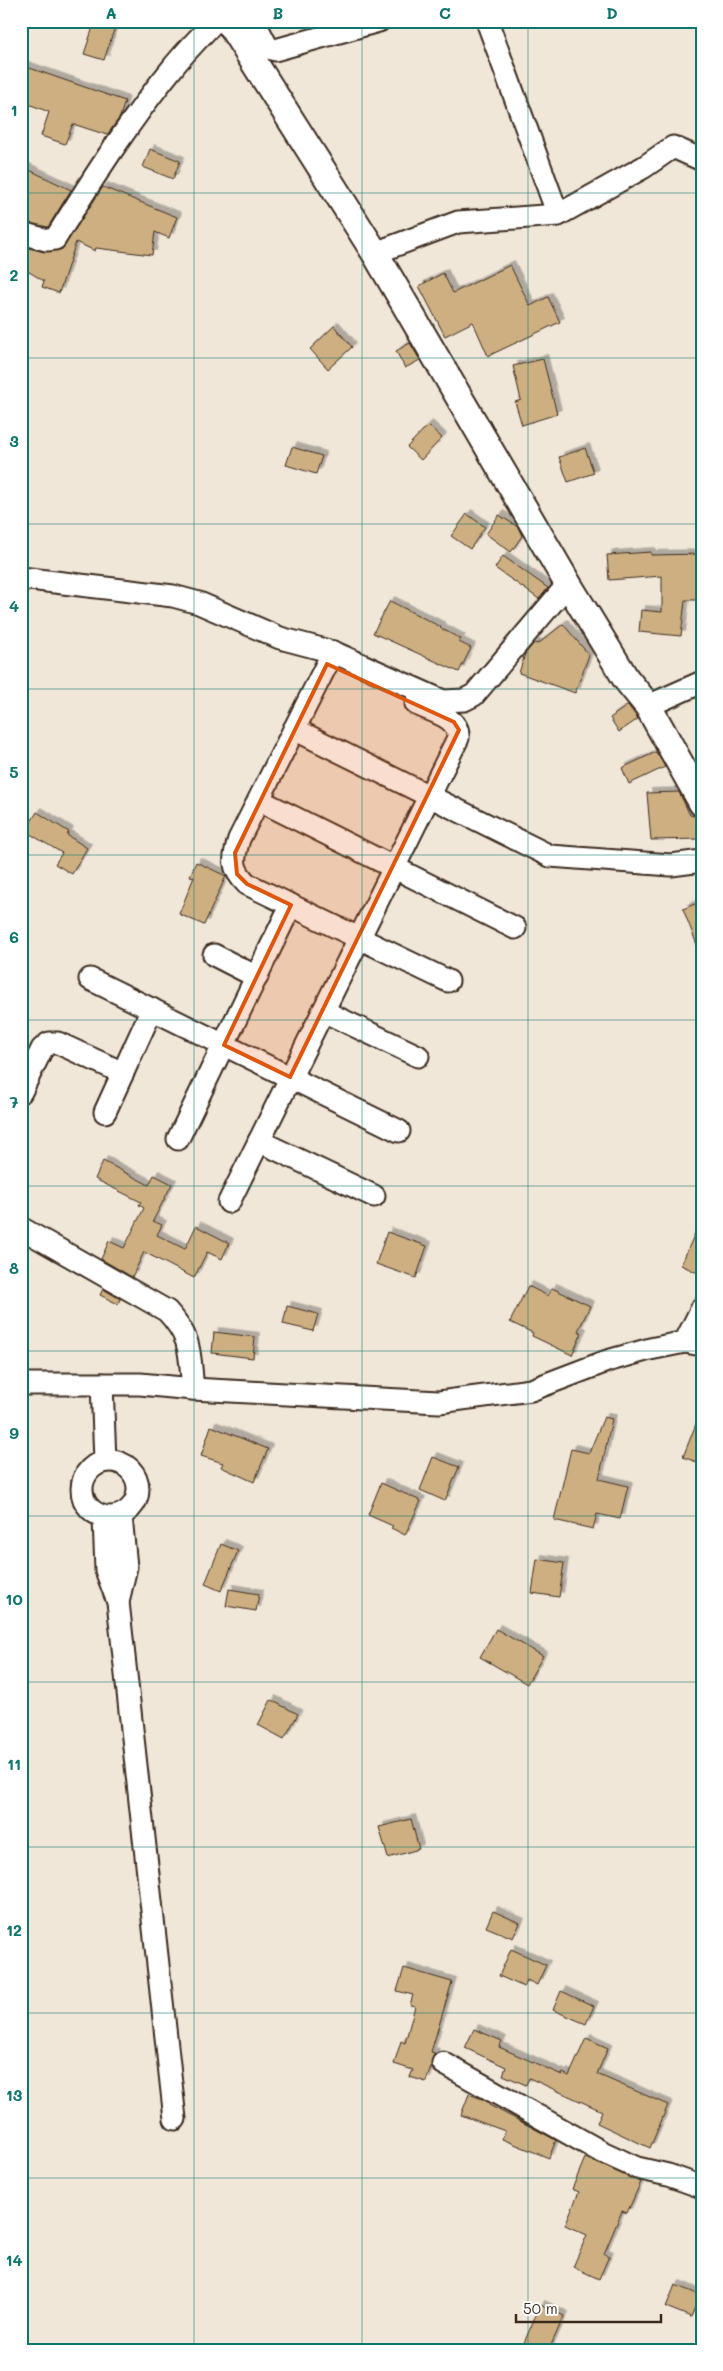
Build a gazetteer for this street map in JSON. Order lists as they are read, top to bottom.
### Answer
{
  "scale_bar": "50 m",
  "grid": {
    "columns": [
      "A",
      "B",
      "C",
      "D"
    ],
    "rows": [
      "1",
      "2",
      "3",
      "4",
      "5",
      "6",
      "7",
      "8",
      "9",
      "10",
      "11",
      "12",
      "13",
      "14"
    ]
  }
}
